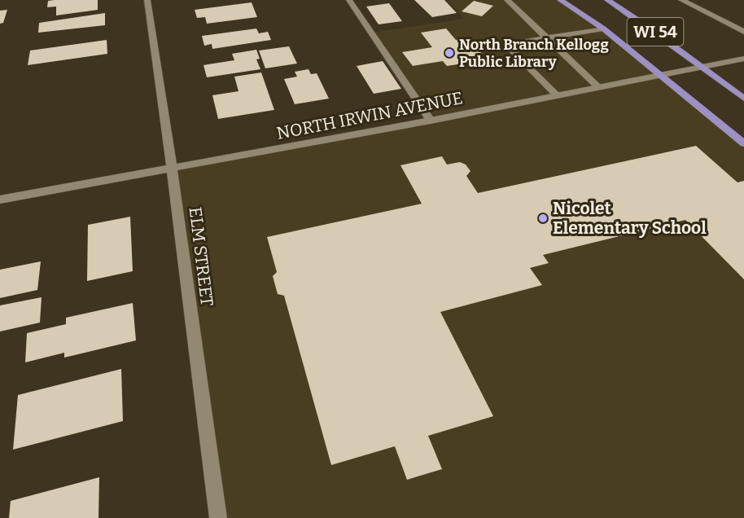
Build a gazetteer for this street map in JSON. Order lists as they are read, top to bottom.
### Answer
{
  "streets": {
    "main road": ["WI 54"],
    "street": ["NORTH IRWIN AVENUE", "ELM STREET"]
  },
  "crossings": [
    ["WI 54", "NORTH IRWIN AVENUE"],
    ["NORTH IRWIN AVENUE", "ELM STREET"]
  ],
  "places": ["North Branch Kellogg Public Library", "Nicolet Elementary School"]
}
